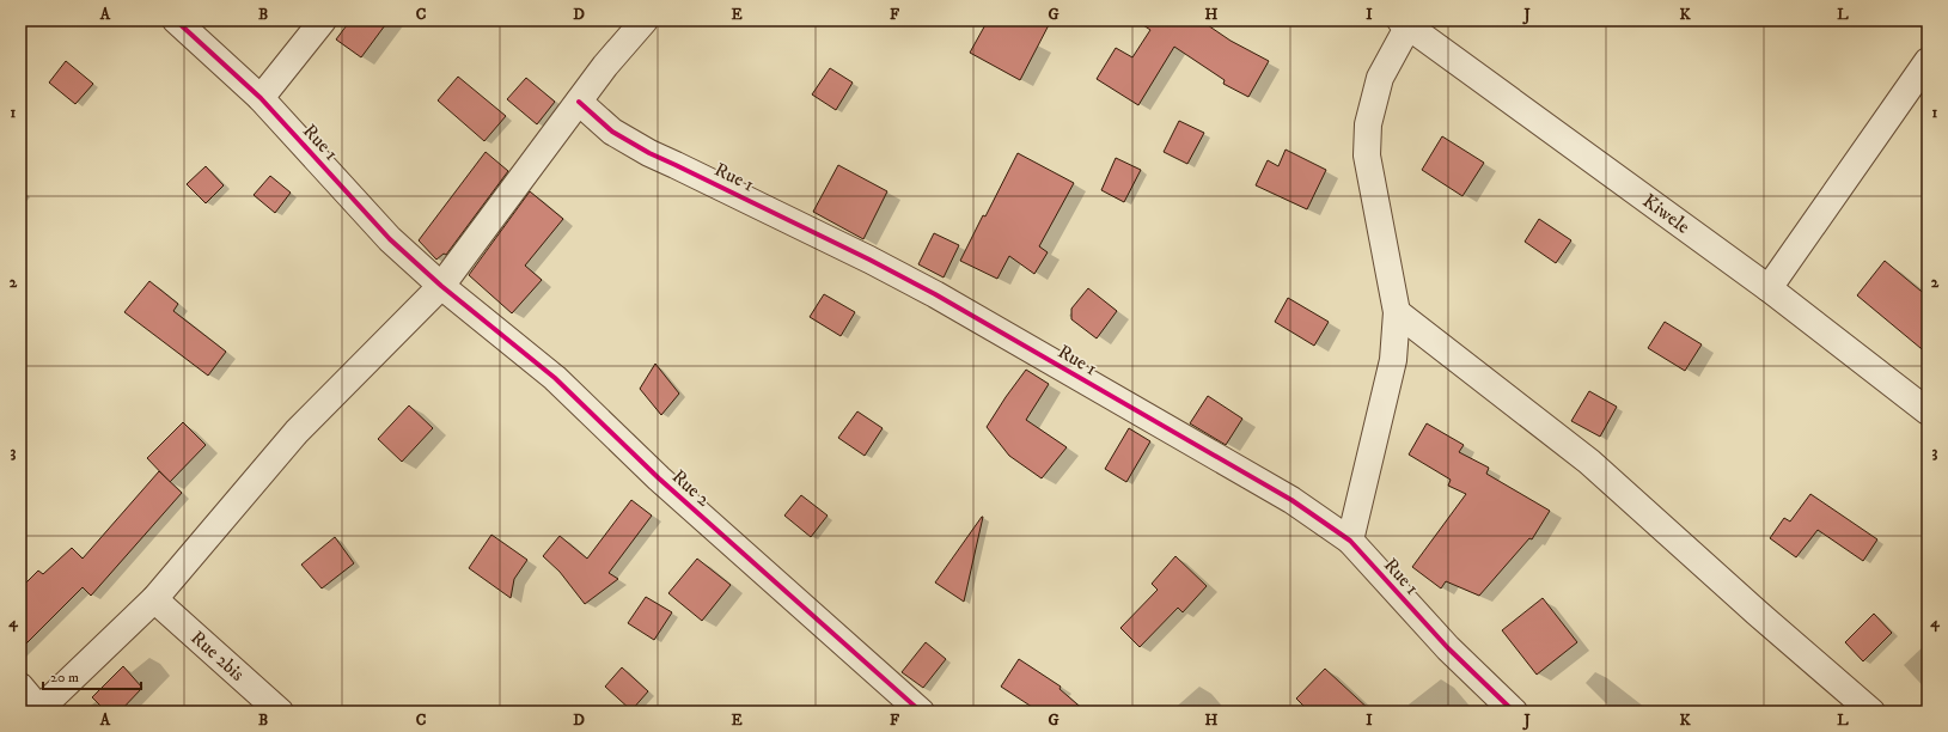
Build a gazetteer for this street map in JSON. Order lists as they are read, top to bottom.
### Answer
{
  "streets": {
    "street": [
      "Rue 1",
      "Kiwele",
      "Rue 2",
      "Rue 2bis"
    ]
  },
  "crossings": [
    ["Rue 1", "Rue 2"]
  ],
  "scale_bar": "20 m",
  "grid": {
    "columns": [
      "A",
      "B",
      "C",
      "D",
      "E",
      "F",
      "G",
      "H",
      "I",
      "J",
      "K",
      "L"
    ],
    "rows": [
      "1",
      "2",
      "3",
      "4"
    ]
  }
}
